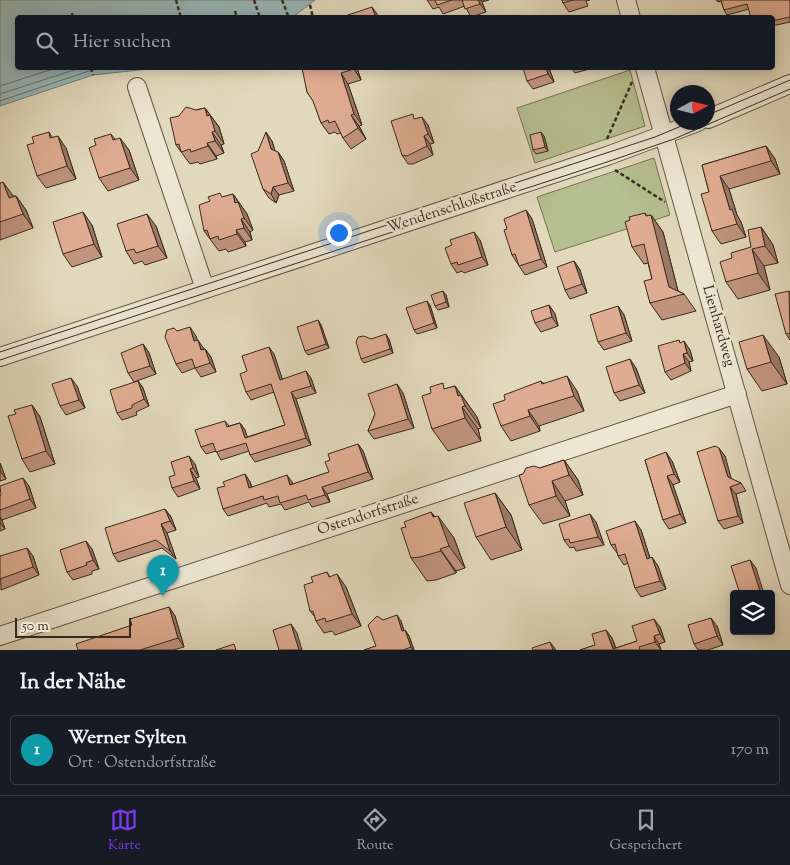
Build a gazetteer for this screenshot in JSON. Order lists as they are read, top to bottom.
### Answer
{
  "streets": {
    "street": ["Wendenschloßstraße", "Lienhardweg", "Ostendorfstraße"]
  },
  "crossings": [
    ["Wendenschloßstraße", "Lienhardweg"],
    ["Lienhardweg", "Ostendorfstraße"]
  ],
  "scale_bar": "50 m",
  "north": "right",
  "page": {
    "search": "Hier suchen",
    "pins": "1",
    "scale": "50 m",
    "heading": "In der Nähe",
    "list": [
      {
        "mark": "1",
        "name": "Werner Sylten",
        "note": "Ort · Ostendorfstraße",
        "value": "170 m"
      }
    ],
    "nav": ["Karte", "Route", "Gespeichert"]
  }
}
